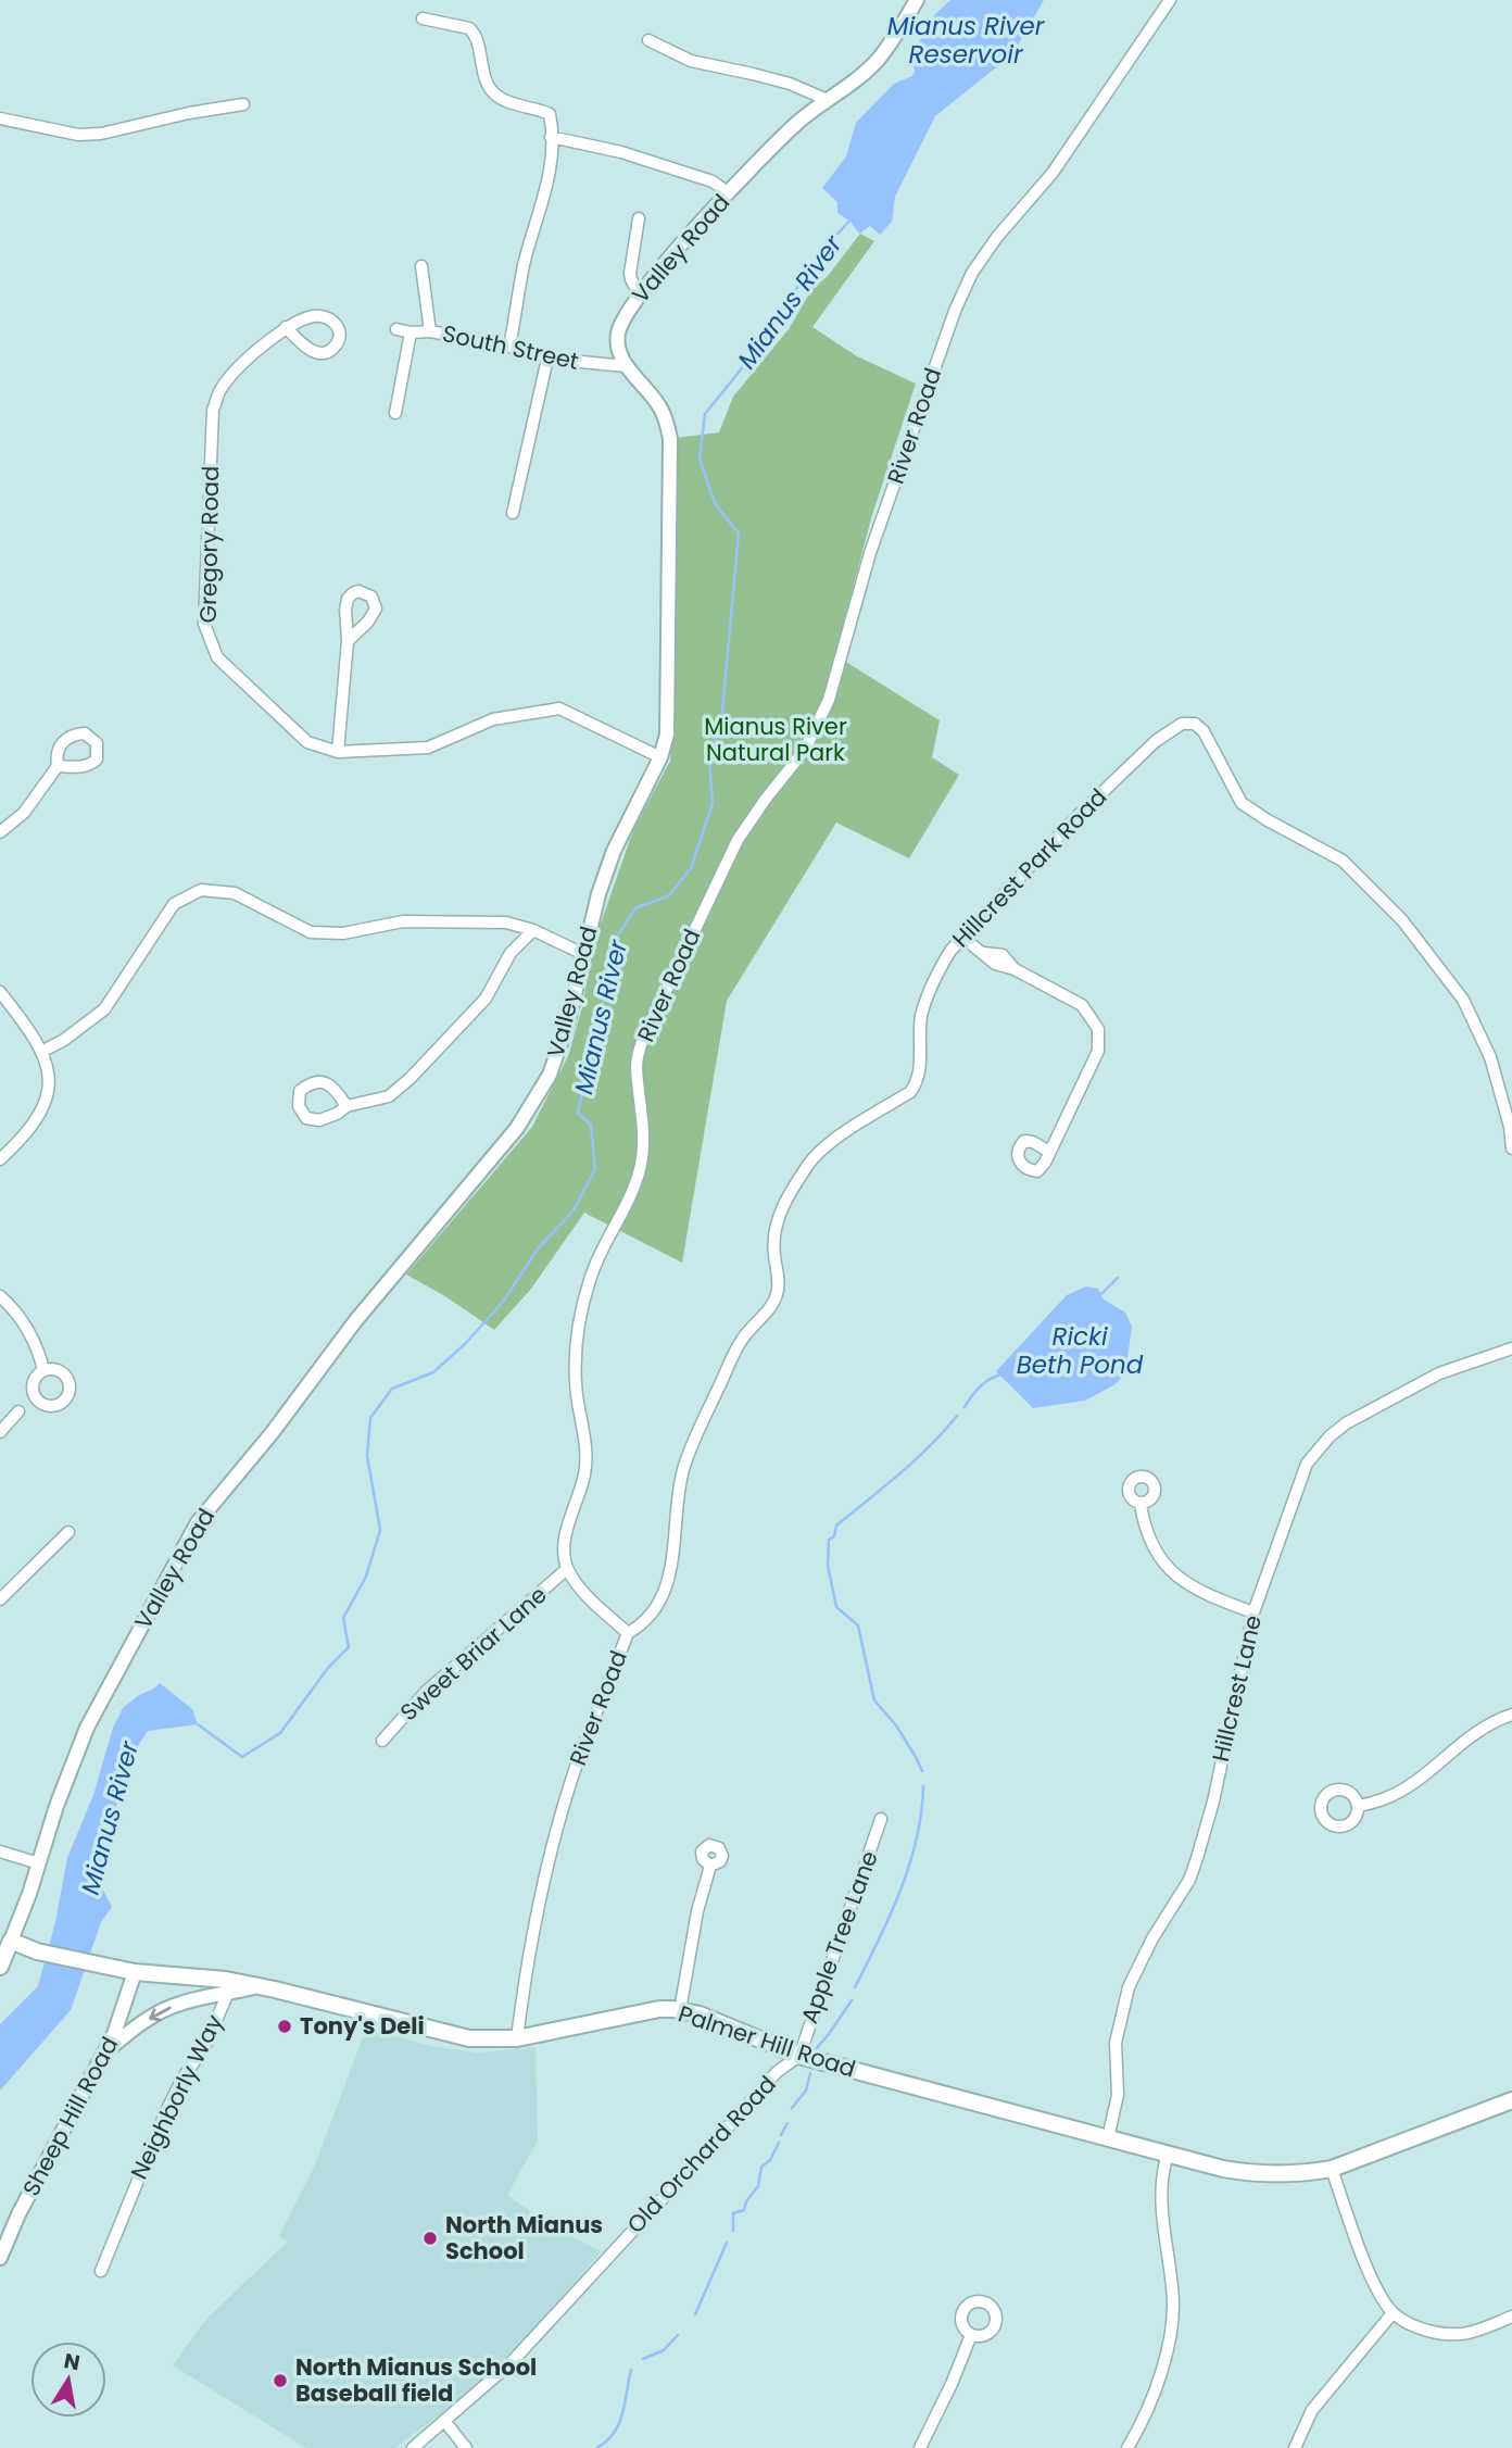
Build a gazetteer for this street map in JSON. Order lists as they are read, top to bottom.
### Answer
{
  "streets": {
    "main road": ["Valley Road", "Palmer Hill Road"],
    "street": [
      "South Street",
      "River Road",
      "Gregory Road",
      "Hillcrest Park Road",
      "Sweet Briar Lane",
      "Hillcrest Lane",
      "Apple Tree Lane",
      "Neighborly Way",
      "Sheep Hill Road",
      "Old Orchard Road"
    ]
  },
  "crossings": [
    ["Valley Road", "South Street"],
    ["Valley Road", "Gregory Road"],
    ["Valley Road", "Palmer Hill Road"],
    ["River Road", "Hillcrest Park Road"],
    ["River Road", "Sweet Briar Lane"],
    ["River Road", "Palmer Hill Road"],
    ["Hillcrest Lane", "Palmer Hill Road"],
    ["Apple Tree Lane", "Palmer Hill Road"],
    ["Apple Tree Lane", "Old Orchard Road"],
    ["Palmer Hill Road", "Neighborly Way"],
    ["Palmer Hill Road", "Sheep Hill Road"],
    ["Palmer Hill Road", "Old Orchard Road"]
  ],
  "water": ["Mianus River Reservoir", "Mianus River", "Ricki Beth Pond"],
  "parks": ["Mianus River Natural Park"],
  "places": ["Tony's Deli", "North Mianus School", "North Mianus School Baseball field"],
  "north": "top"
}
